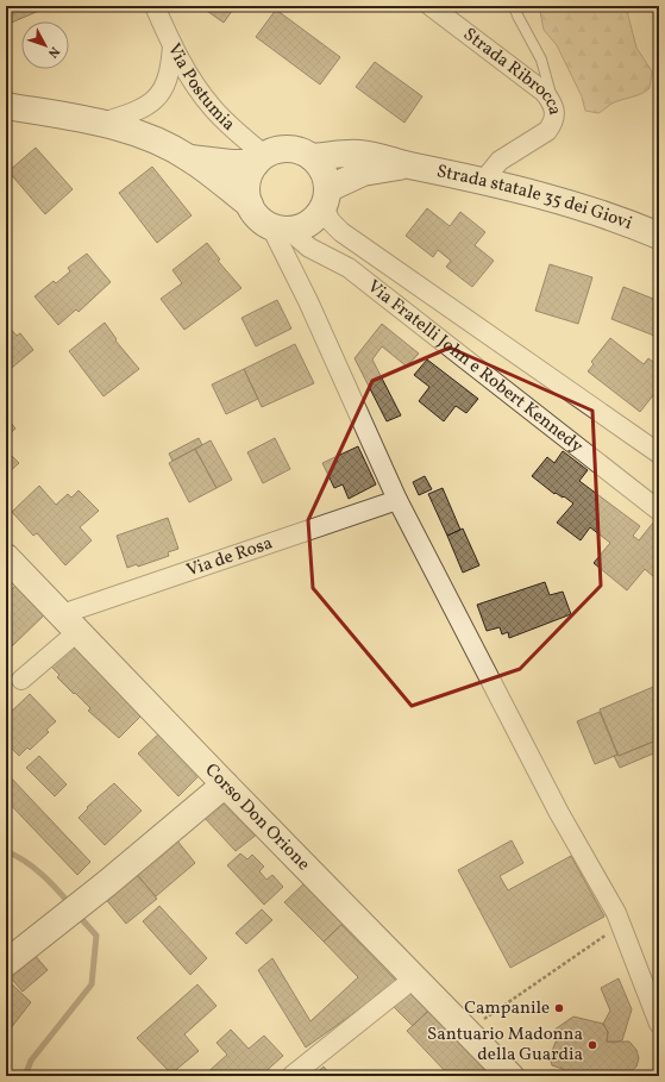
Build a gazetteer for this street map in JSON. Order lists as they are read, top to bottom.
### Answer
{
  "streets": {
    "main road": ["Strada statale 35 dei Giovi", "Corso Don Orione"],
    "street": [
      "Strada Ribrocca",
      "Via Postumia",
      "Via Fratelli John e Robert Kennedy",
      "Via de Rosa"
    ]
  },
  "crossings": [
    ["Strada Ribrocca", "Strada statale 35 dei Giovi"],
    ["Via Postumia", "Strada statale 35 dei Giovi"],
    ["Via Postumia", "Via Fratelli John e Robert Kennedy"],
    ["Strada statale 35 dei Giovi", "Via Fratelli John e Robert Kennedy"],
    ["Via de Rosa", "Corso Don Orione"]
  ],
  "places": ["Campanile", "Santuario Madonna della Guardia"],
  "north": "bottom right"
}
